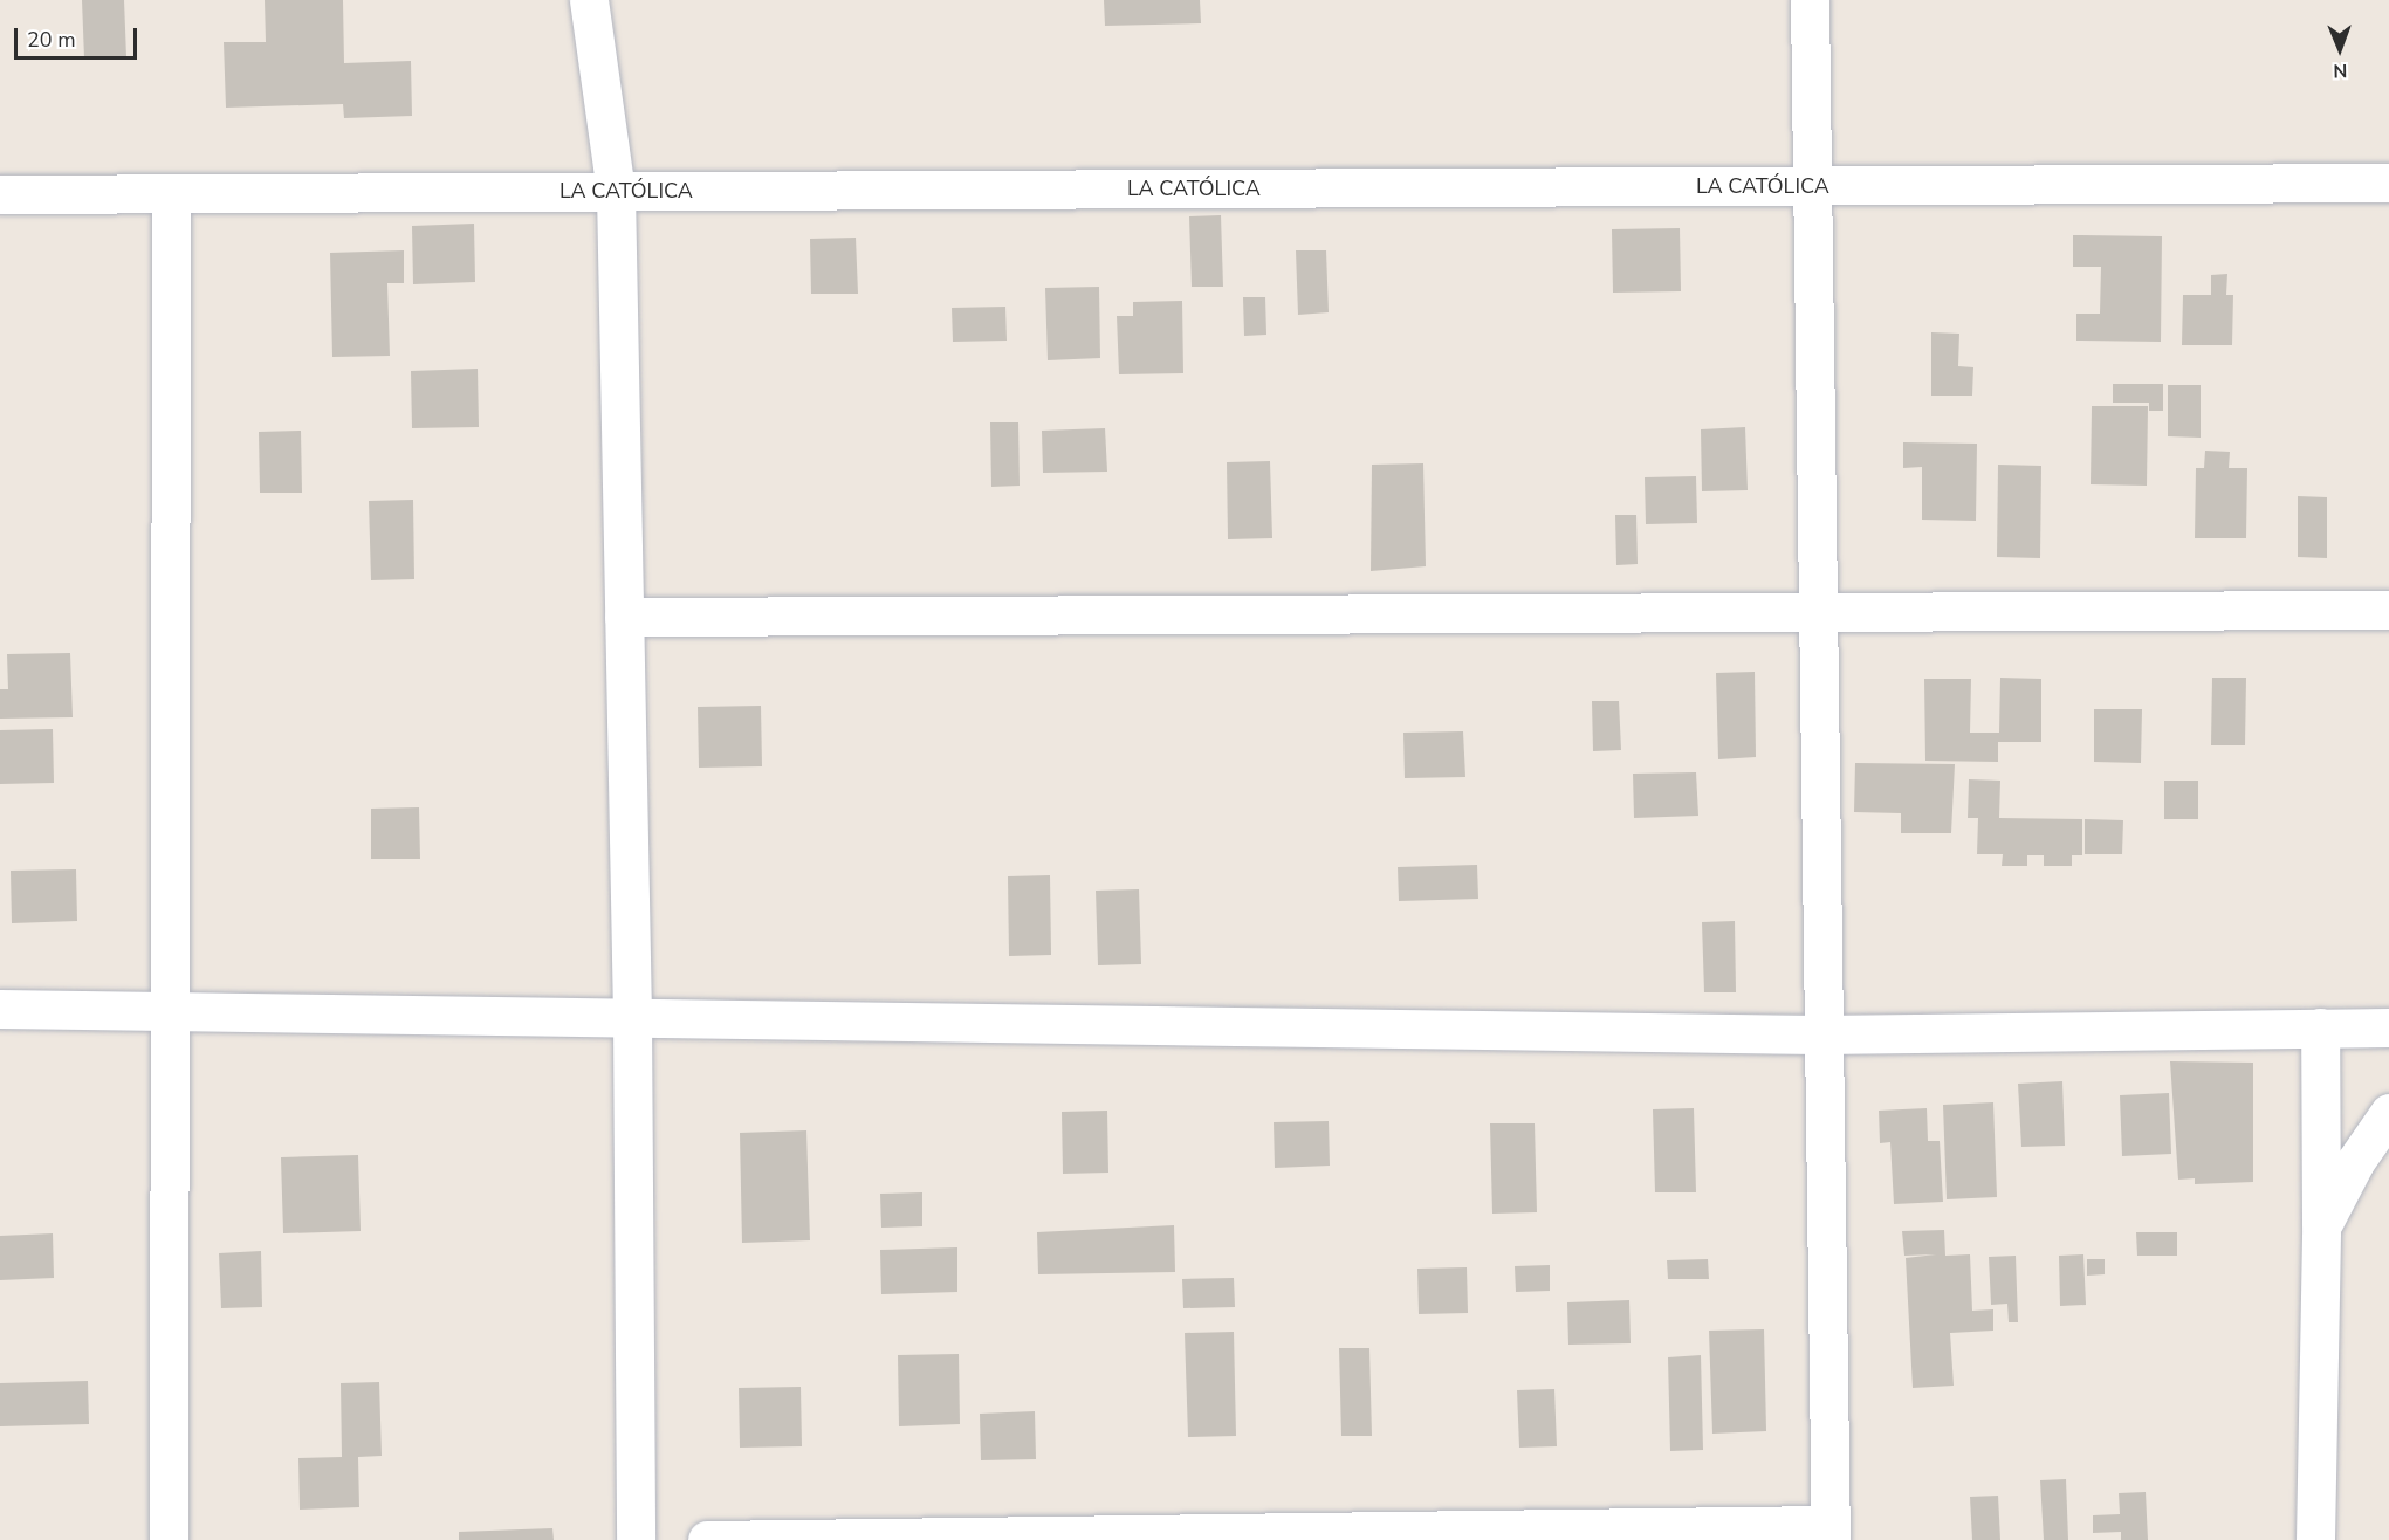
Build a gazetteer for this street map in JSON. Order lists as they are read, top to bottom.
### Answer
{
  "streets": {
    "street": ["LA CATÓLICA"]
  },
  "scale_bar": "20 m",
  "north": "bottom"
}
